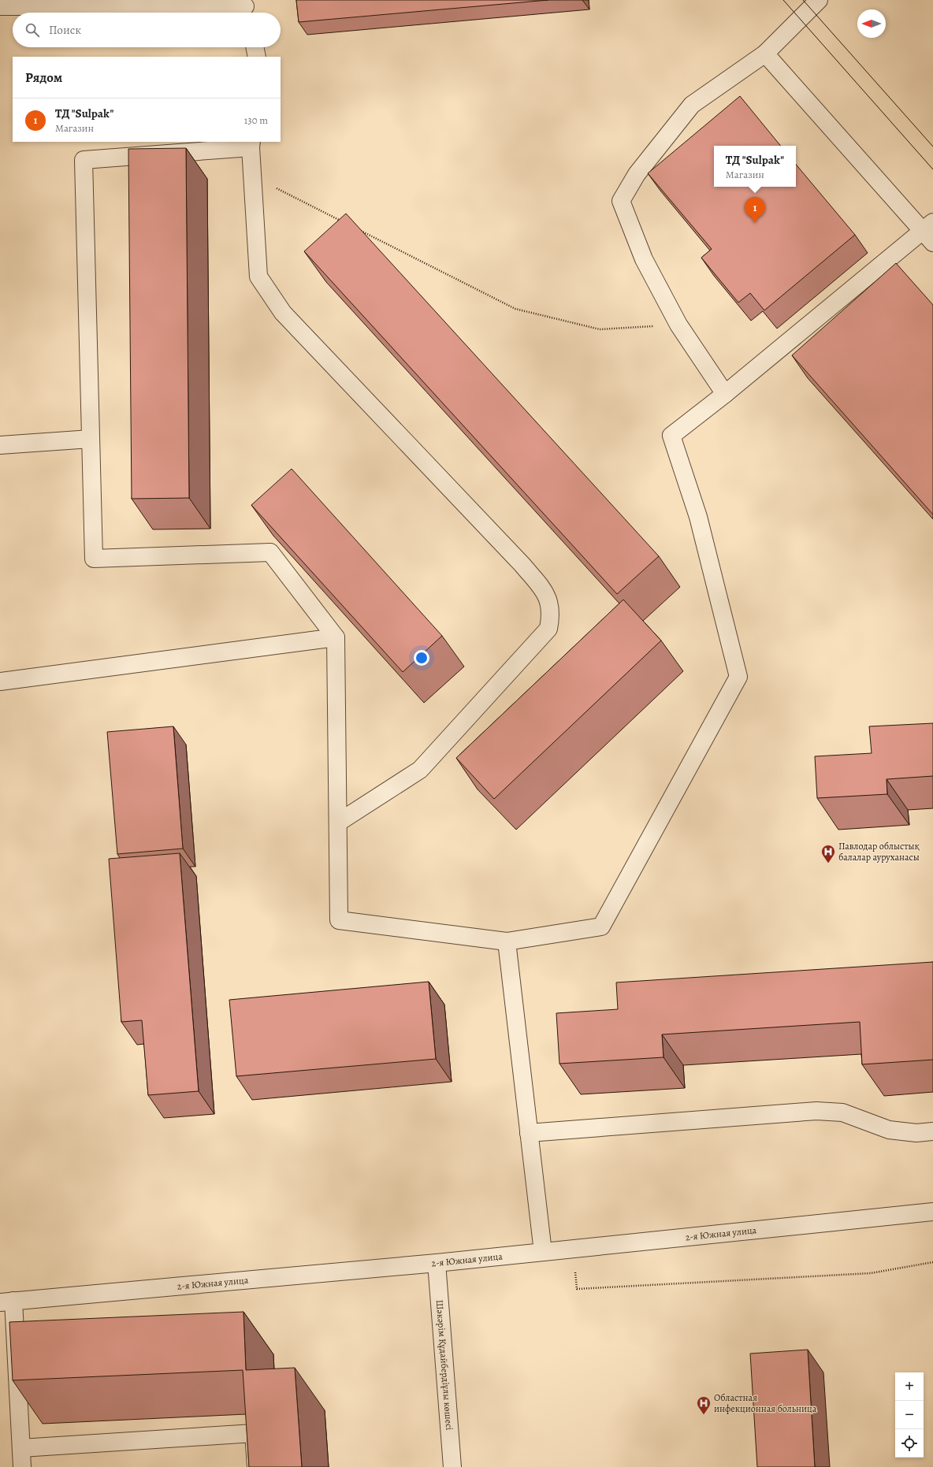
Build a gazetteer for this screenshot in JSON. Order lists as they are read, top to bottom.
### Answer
{
  "streets": {
    "street": ["2-я Южная улица", "Шәкәрім Құдайбердіұлы көшесі"]
  },
  "crossings": [
    ["2-я Южная улица", "Шәкәрім Құдайбердіұлы көшесі"]
  ],
  "places": {
    "hospital": ["Павлодар облыстық балалар ауруханасы", "Областная инфекционная больница"]
  },
  "north": "left",
  "page": {
    "search": "Поиск",
    "heading": "Рядом",
    "list": [
      {
        "mark": "1",
        "name": "ТД \"Sulpak\"",
        "note": "Магазин",
        "value": "130 m"
      }
    ],
    "popup": ["ТД \"Sulpak\"", "Магазин"],
    "pins": "1",
    "map_buttons": ["+", "−"]
  }
}
